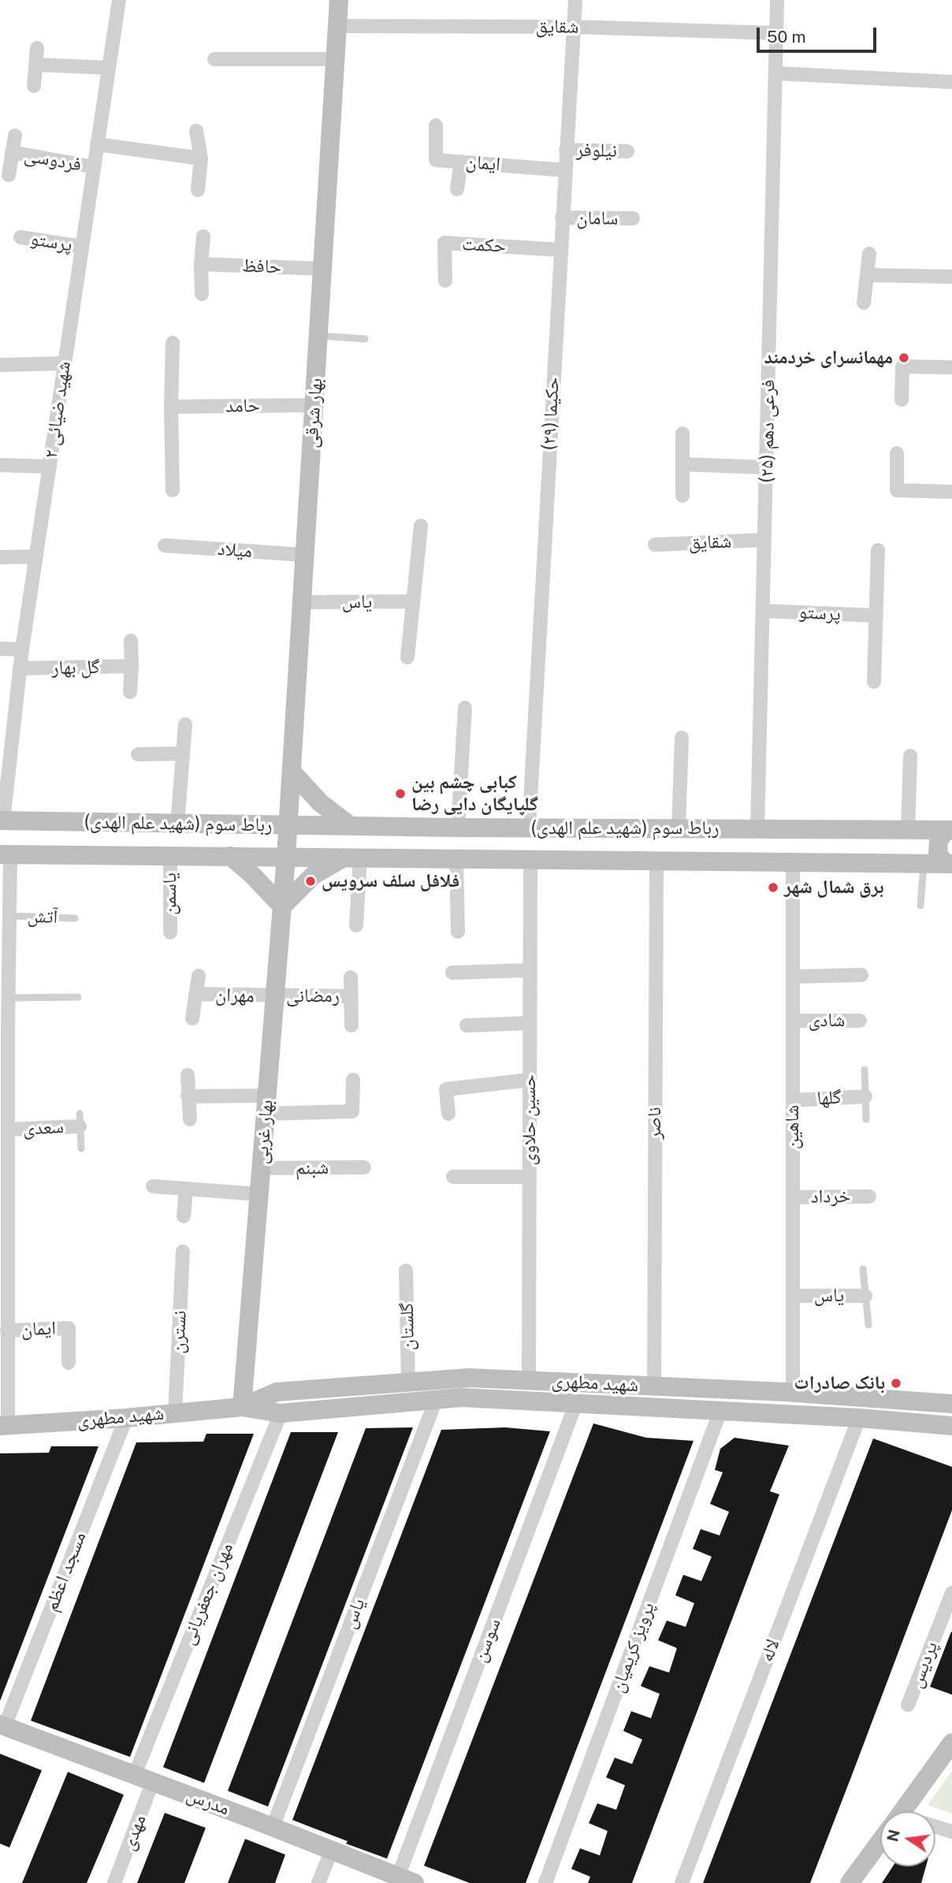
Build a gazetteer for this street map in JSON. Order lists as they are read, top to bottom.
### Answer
{
  "streets": {
    "main road": [
      "بهار شرقی",
      "رباط سوم (شهید علم الهدی)",
      "بهار غربی",
      "شهید مطهری",
      "مدرس"
    ],
    "street": [
      "شقایق",
      "نیلوفر",
      "فردوسی",
      "ایمان",
      "سامان",
      "پرستو",
      "حکمت",
      "حافظ",
      "حامد",
      "شهید ضیائی ۲",
      "حکیما (۲۹)",
      "فرعی دهم (۲۵)",
      "میلاد",
      "یاس",
      "گل بهار",
      "یاسمن",
      "مهران",
      "رمضانی",
      "شادی",
      "گلها",
      "حسین حلاوی",
      "ناصر",
      "شاهین",
      "سعدی",
      "شبنم",
      "خرداد",
      "گلستان",
      "نسترن",
      "مسجد اعظم",
      "مهران جعفریانی",
      "سوسن",
      "پرویز کریمیان",
      "لاله",
      "پردیس",
      "مهدی"
    ],
    "lane": ["آتش"]
  },
  "crossings": [
    ["شقایق", "بهار شرقی"],
    ["شقایق", "حکیما (۲۹)"],
    ["شقایق", "فرعی دهم (۲۵)"],
    ["نیلوفر", "حکیما (۲۹)"],
    ["فردوسی", "شهید ضیائی ۲"],
    ["ایمان", "حکیما (۲۹)"],
    ["سامان", "حکیما (۲۹)"],
    ["پرستو", "شهید ضیائی ۲"],
    ["پرستو", "فرعی دهم (۲۵)"],
    ["حکمت", "حکیما (۲۹)"],
    ["حافظ", "بهار شرقی"],
    ["حامد", "بهار شرقی"],
    ["شهید ضیائی ۲", "گل بهار"],
    ["شهید ضیائی ۲", "رباط سوم (شهید علم الهدی)"],
    ["بهار شرقی", "میلاد"],
    ["بهار شرقی", "یاس"],
    ["بهار شرقی", "رباط سوم (شهید علم الهدی)"],
    ["بهار شرقی", "بهار غربی"],
    ["حکیما (۲۹)", "رباط سوم (شهید علم الهدی)"],
    ["فرعی دهم (۲۵)", "رباط سوم (شهید علم الهدی)"],
    ["یاس", "شاهین"],
    ["یاس", "شهید مطهری"],
    ["یاس", "مدرس"],
    ["رباط سوم (شهید علم الهدی)", "یاسمن"],
    ["رباط سوم (شهید علم الهدی)", "حسین حلاوی"],
    ["رباط سوم (شهید علم الهدی)", "ناصر"],
    ["رباط سوم (شهید علم الهدی)", "شاهین"],
    ["رباط سوم (شهید علم الهدی)", "بهار غربی"],
    ["مهران", "رمضانی"],
    ["مهران", "بهار غربی"],
    ["رمضانی", "بهار غربی"],
    ["شادی", "شاهین"],
    ["گلها", "شاهین"],
    ["حسین حلاوی", "شهید مطهری"],
    ["ناصر", "شهید مطهری"],
    ["شاهین", "خرداد"],
    ["شاهین", "شهید مطهری"],
    ["بهار غربی", "شبنم"],
    ["بهار غربی", "شهید مطهری"],
    ["گلستان", "شهید مطهری"],
    ["نسترن", "شهید مطهری"],
    ["شهید مطهری", "مسجد اعظم"],
    ["شهید مطهری", "مهران جعفریانی"],
    ["شهید مطهری", "سوسن"],
    ["شهید مطهری", "پرویز کریمیان"],
    ["شهید مطهری", "لاله"],
    ["مسجد اعظم", "مدرس"],
    ["مهران جعفریانی", "مدرس"],
    ["سوسن", "مدرس"],
    ["مدرس", "مهدی"]
  ],
  "places": [
    "مهمانسرای خردمند",
    "کبابی چشم بین گلپایگان دایی رضا",
    "فلافل سلف سرویس",
    "برق شمال شهر",
    "بانک صادرات"
  ],
  "scale_bar": "50 m",
  "north": "left"
}
